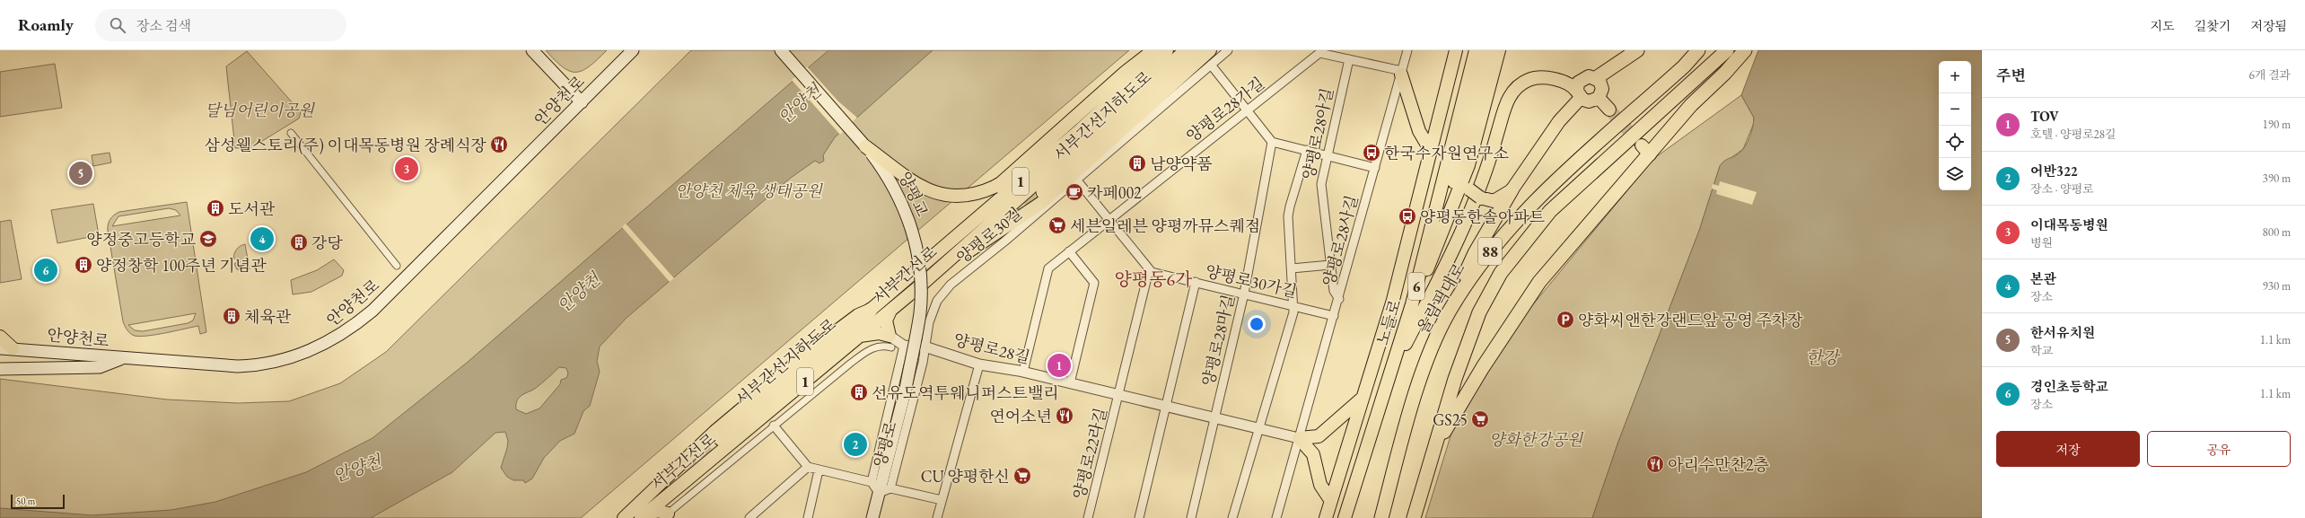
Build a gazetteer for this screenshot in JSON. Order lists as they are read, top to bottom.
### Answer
{
  "streets": {
    "highway": ["서부간선지하도로", "88", "올림픽대로"],
    "main road": [
      "안양천로",
      "1",
      "양평교",
      "서부간선로",
      "6",
      "노들로",
      "양평로"
    ],
    "street": [
      "양평로28가길",
      "양평로28아길",
      "양평로30길",
      "양평로28사길",
      "양평로30가길",
      "양평로28마길",
      "양평로28길",
      "양평로22라길"
    ]
  },
  "crossings": [
    ["양평로28가길", "양평로28아길"],
    ["양평로28가길", "양평로28사길"],
    ["양평로28가길", "양평로28길"],
    ["서부간선지하도로", "서부간선로"],
    ["양평로28아길", "양평로28사길"],
    ["양평교", "양평로"],
    ["양평로30길", "양평로28길"],
    ["양평로30길", "양평로"],
    ["양평로28사길", "양평로30가길"],
    ["양평로28사길", "양평로28길"],
    ["양평로30가길", "양평로28마길"],
    ["양평로30가길", "양평로22라길"],
    ["양평로28마길", "양평로28길"],
    ["양평로28길", "양평로"],
    ["양평로28길", "양평로22라길"]
  ],
  "districts": ["양평동6가"],
  "water": ["안양천", "한강"],
  "parks": ["달님어린이공원", "안양천 체육 생태공원", "양화한강공원"],
  "places": {
    "restaurant": ["삼성웰스토리(주) 이대목동병원 장례식장", "연어소년", "아리수만찬2층"],
    "bus stop": ["한국수자원연구소", "양평동한솔아파트"],
    "building": [
      "남양약품",
      "도서관",
      "강당",
      "양정창학 100주년 기념관",
      "체육관",
      "선유도역투웨니퍼스트밸리"
    ],
    "cafe": ["카페002"],
    "supermarket": ["세븐일레븐 양평까뮤스퀘점", "GS25", "CU 양평한신"],
    "school or university": ["양정중고등학교"],
    "parking": ["양화씨앤한강랜드앞 공영 주차장"]
  },
  "scale_bar": "50 m",
  "page": {
    "header": "Roamly",
    "search": "장소 검색",
    "nav": ["지도", "길찾기", "저장됨"],
    "heading": ["주변", "6개 결과"],
    "map_buttons": ["+", "−"],
    "list": [
      {
        "mark": "1",
        "name": "TOV",
        "note": "호텔 · 양평로28길",
        "value": "190 m"
      },
      {
        "mark": "2",
        "name": "어반322",
        "note": "장소 · 양평로",
        "value": "390 m"
      },
      {
        "mark": "3",
        "name": "이대목동병원",
        "note": "병원",
        "value": "800 m"
      },
      {
        "mark": "4",
        "name": "본관",
        "note": "장소",
        "value": "930 m"
      },
      {
        "mark": "5",
        "name": "한서유치원",
        "note": "학교",
        "value": "1.1 km"
      },
      {
        "mark": "6",
        "name": "경인초등학교",
        "note": "장소",
        "value": "1.1 km"
      }
    ],
    "pins": [
      "3",
      "5",
      "4",
      "6",
      "1",
      "2"
    ],
    "buttons": ["저장", "공유"],
    "scale": "50 m"
  }
}
